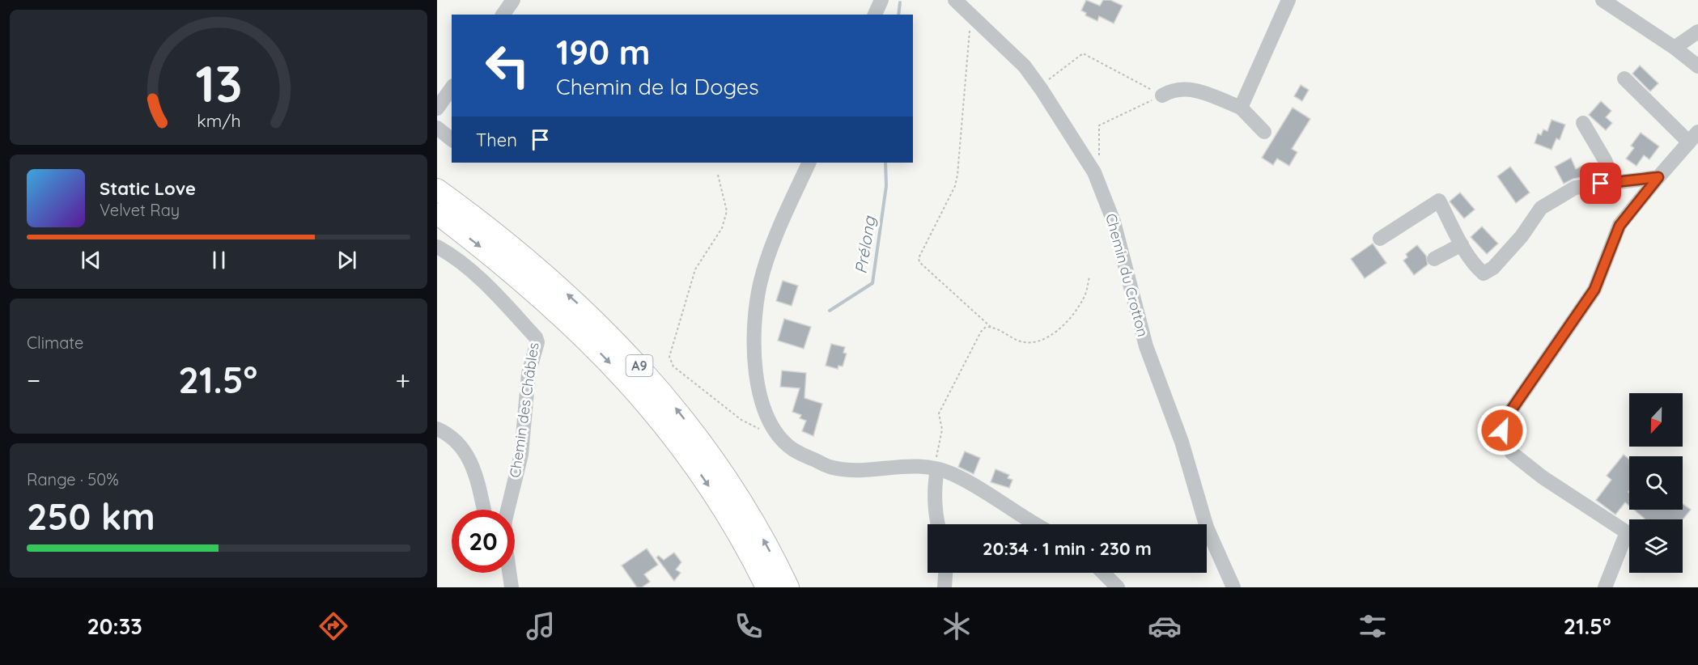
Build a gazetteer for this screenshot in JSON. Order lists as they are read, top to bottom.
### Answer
{
  "streets": {
    "highway": ["A9"],
    "street": ["Chemin du Crotton", "Chemin des Châbles"]
  },
  "water": ["Prélong"],
  "north": "bottom",
  "page": {
    "turn": ["190 m", "Chemin de la Doges"],
    "then": "Then",
    "song": ["Static Love", "Velvet Ray"],
    "tile": [
      "Climate",
      ["Range · 50%", "250 km"]
    ],
    "heat": ["−", "21.5°", "+"],
    "limit": "20",
    "trip": "20:34 · 1 min · 230 m",
    "tabs": ["20:33", "21.5°"],
    "gauge": ["13", "km/h"]
  }
}
